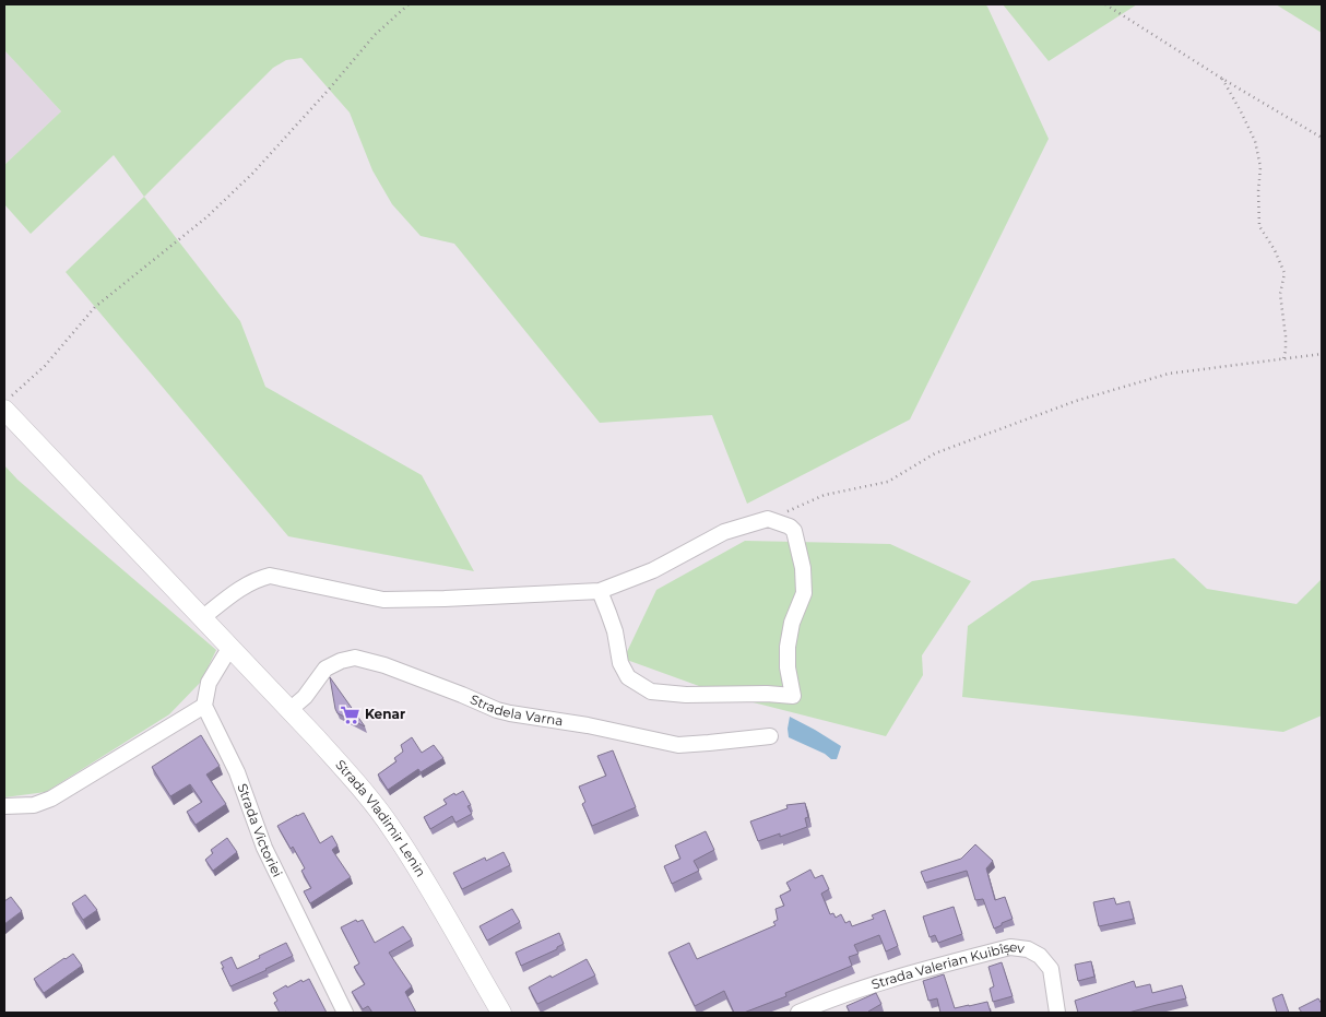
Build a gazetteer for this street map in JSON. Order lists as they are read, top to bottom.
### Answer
{
  "streets": {
    "main road": ["Strada Vladimir Lenin"],
    "street": ["Stradela Varna", "Strada Victoriei", "Strada Valerian Kuibîșev"]
  },
  "crossings": [
    ["Stradela Varna", "Strada Vladimir Lenin"]
  ],
  "places": {
    "supermarket": ["Kenar"]
  }
}
